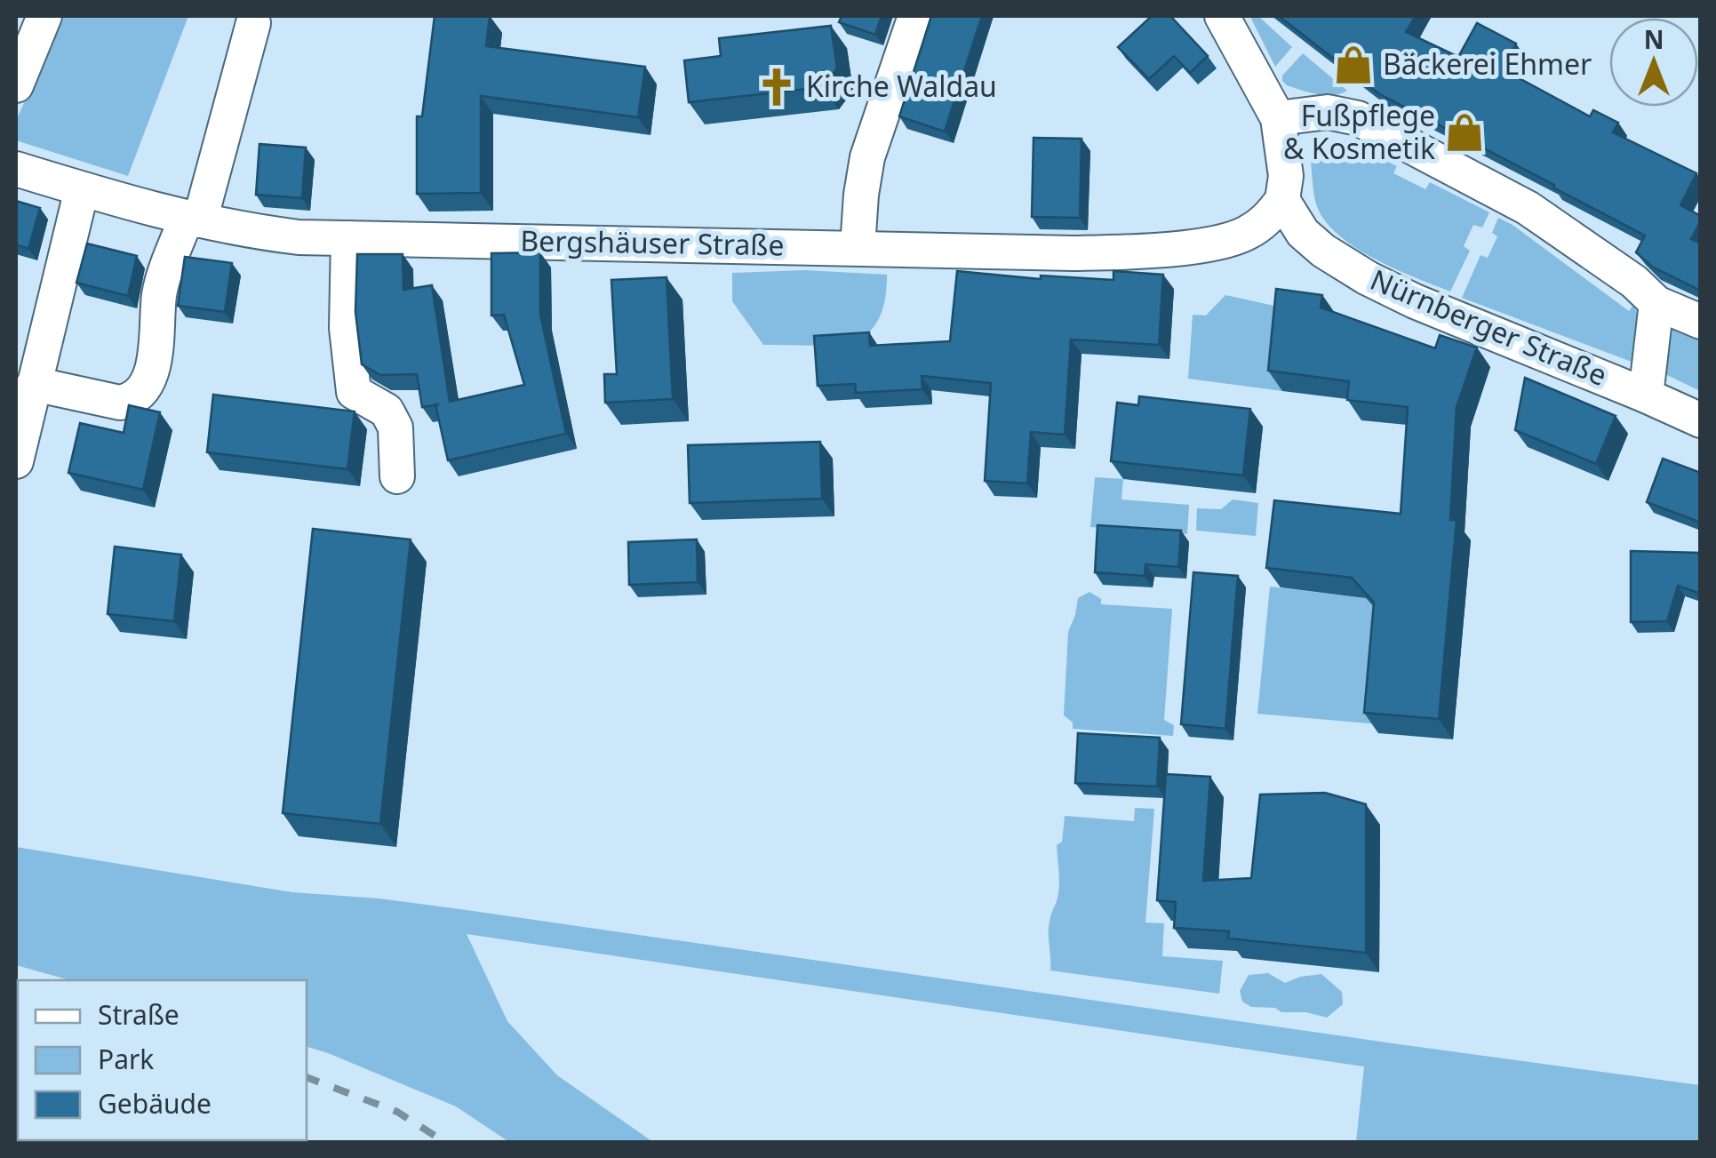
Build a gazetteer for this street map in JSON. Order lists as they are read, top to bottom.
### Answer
{
  "streets": {
    "street": ["Bergshäuser Straße", "Nürnberger Straße"]
  },
  "crossings": [
    ["Bergshäuser Straße", "Nürnberger Straße"]
  ],
  "places": {
    "shop": ["Bäckerei Ehmer", "Fußpflege & Kosmetik"],
    "church": ["Kirche Waldau"]
  },
  "legend": ["Straße", "Park", "Gebäude"],
  "north": "top"
}
